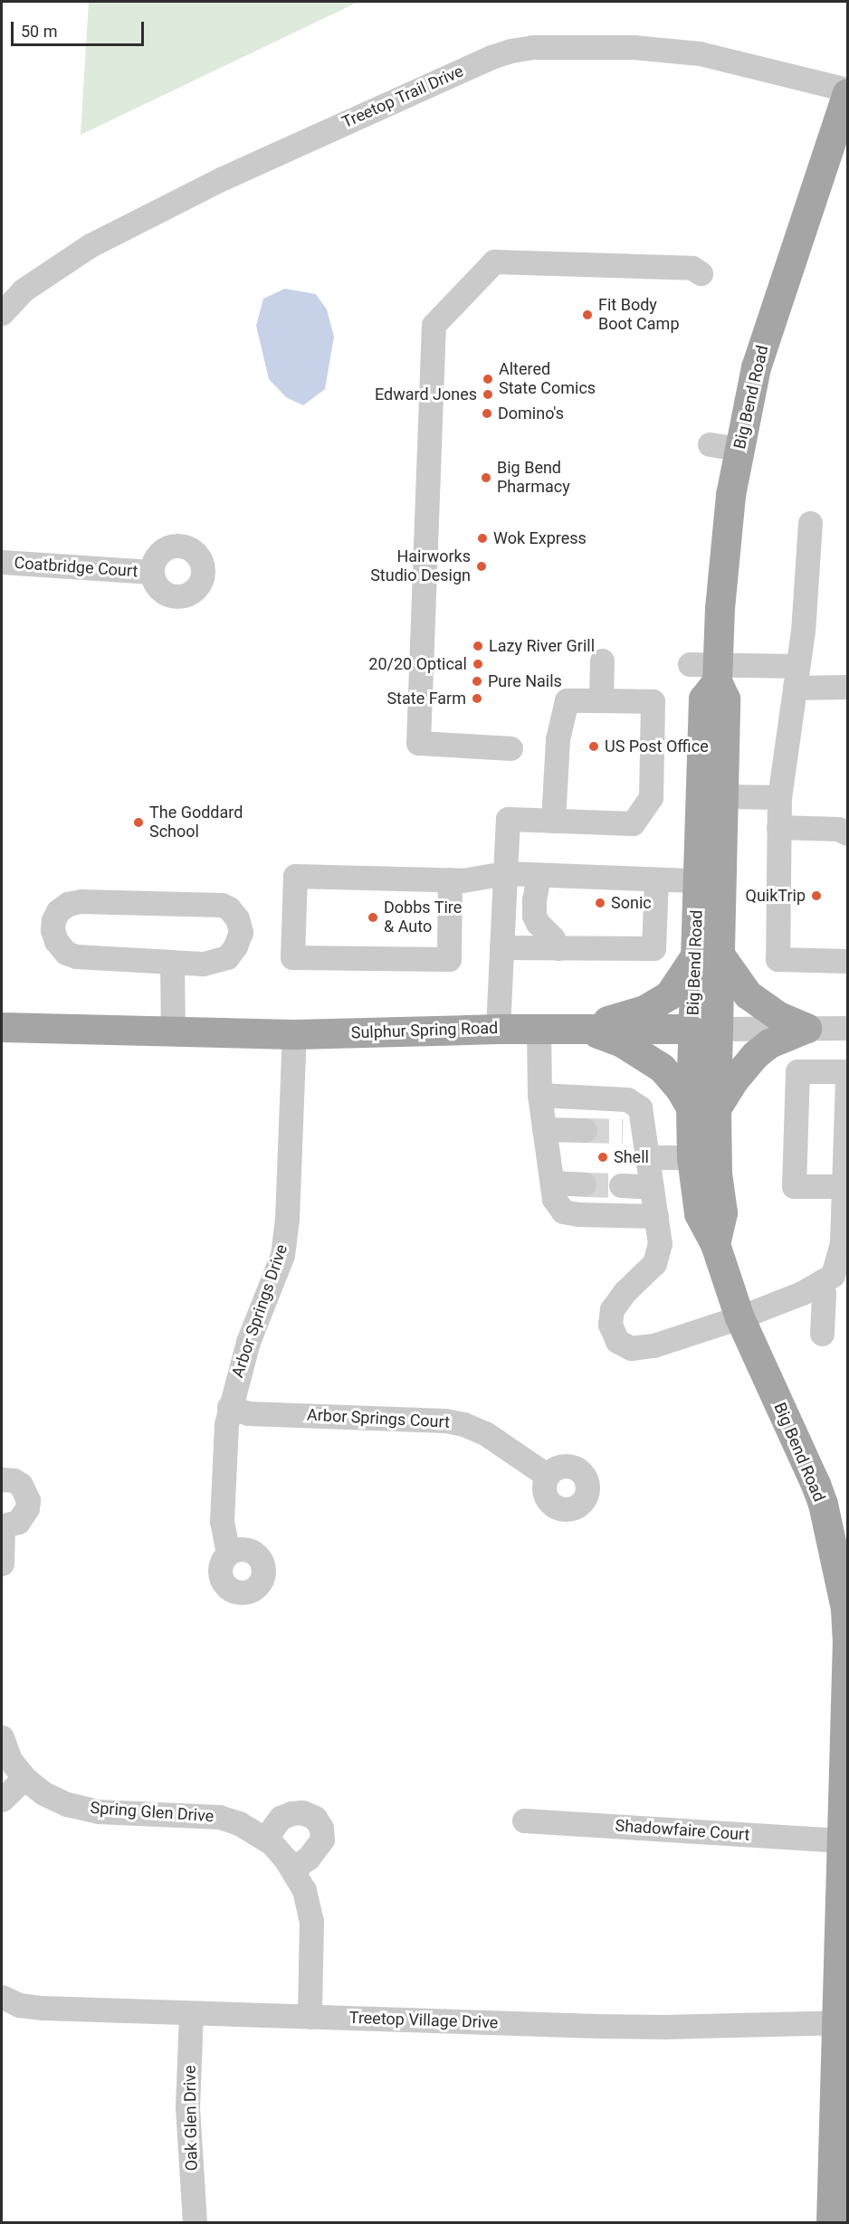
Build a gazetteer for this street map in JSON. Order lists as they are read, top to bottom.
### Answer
{
  "streets": {
    "main road": ["Big Bend Road", "Sulphur Spring Road"],
    "street": [
      "Treetop Trail Drive",
      "Coatbridge Court",
      "Arbor Springs Drive",
      "Arbor Springs Court",
      "Spring Glen Drive",
      "Shadowfaire Court",
      "Treetop Village Drive",
      "Oak Glen Drive"
    ]
  },
  "crossings": [
    ["Big Bend Road", "Sulphur Spring Road"],
    ["Big Bend Road", "Shadowfaire Court"],
    ["Big Bend Road", "Treetop Village Drive"],
    ["Sulphur Spring Road", "Arbor Springs Drive"],
    ["Arbor Springs Drive", "Arbor Springs Court"],
    ["Spring Glen Drive", "Treetop Village Drive"],
    ["Treetop Village Drive", "Oak Glen Drive"]
  ],
  "places": [
    "Fit Body Boot Camp",
    "Altered State Comics",
    "Edward Jones",
    "Domino's",
    "Big Bend Pharmacy",
    "Wok Express",
    "Hairworks Studio Design",
    "Lazy River Grill",
    "20/20 Optical",
    "Pure Nails",
    "State Farm",
    "US Post Office",
    "The Goddard School",
    "QuikTrip",
    "Sonic",
    "Dobbs Tire & Auto",
    "Shell"
  ],
  "scale_bar": "50 m"
}
